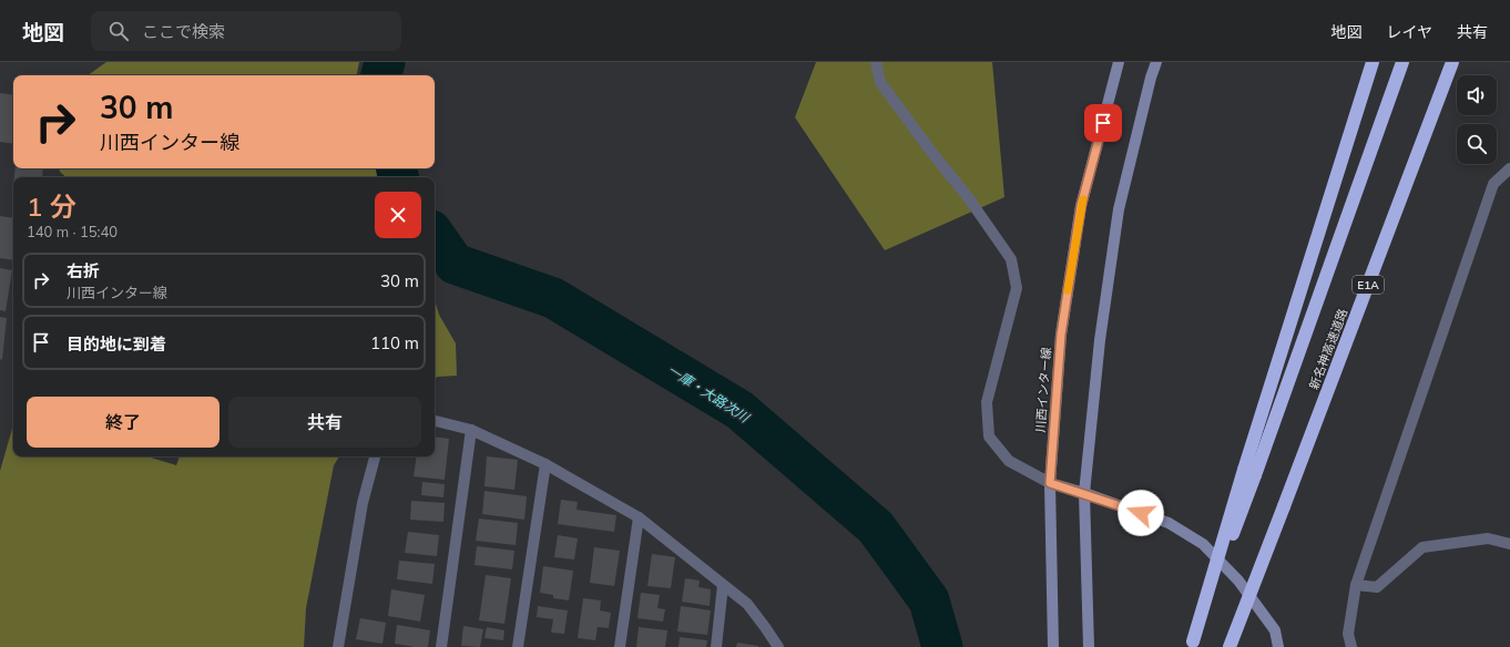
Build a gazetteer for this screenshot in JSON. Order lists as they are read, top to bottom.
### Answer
{
  "streets": {
    "highway": ["E1A", "新名神高速道路"],
    "main road": ["川西インター線"]
  },
  "water": ["一庫・大路次川"],
  "page": {
    "header": "地図",
    "search": "ここで検索",
    "nav": ["地図", "レイヤ", "共有"],
    "turn": ["30 m", "川西インター線"],
    "heading": ["1 分", "140 m · 15:40"],
    "list": [
      {
        "name": "右折",
        "note": "川西インター線",
        "value": "30 m"
      },
      {
        "name": "目的地に到着",
        "value": "110 m"
      }
    ],
    "buttons": ["終了", "共有"]
  }
}
